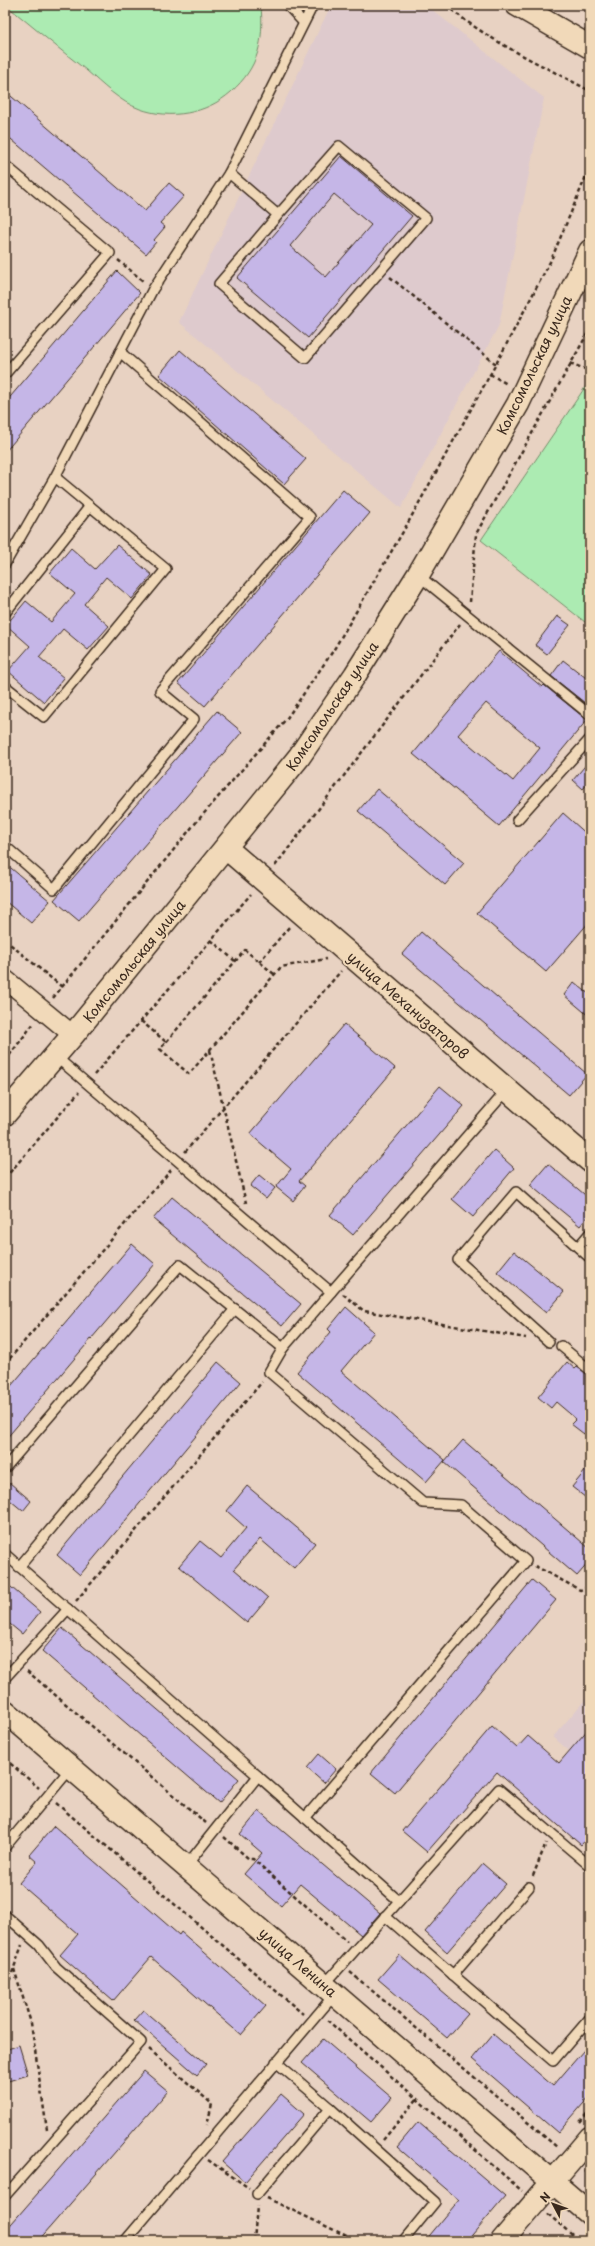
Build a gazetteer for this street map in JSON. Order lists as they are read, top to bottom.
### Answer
{
  "streets": {
    "main road": ["Комсомольская улица", "улица Механизаторов", "улица Ленина"]
  },
  "crossings": [
    ["Комсомольская улица", "улица Механизаторов"]
  ],
  "north": "top left"
}
